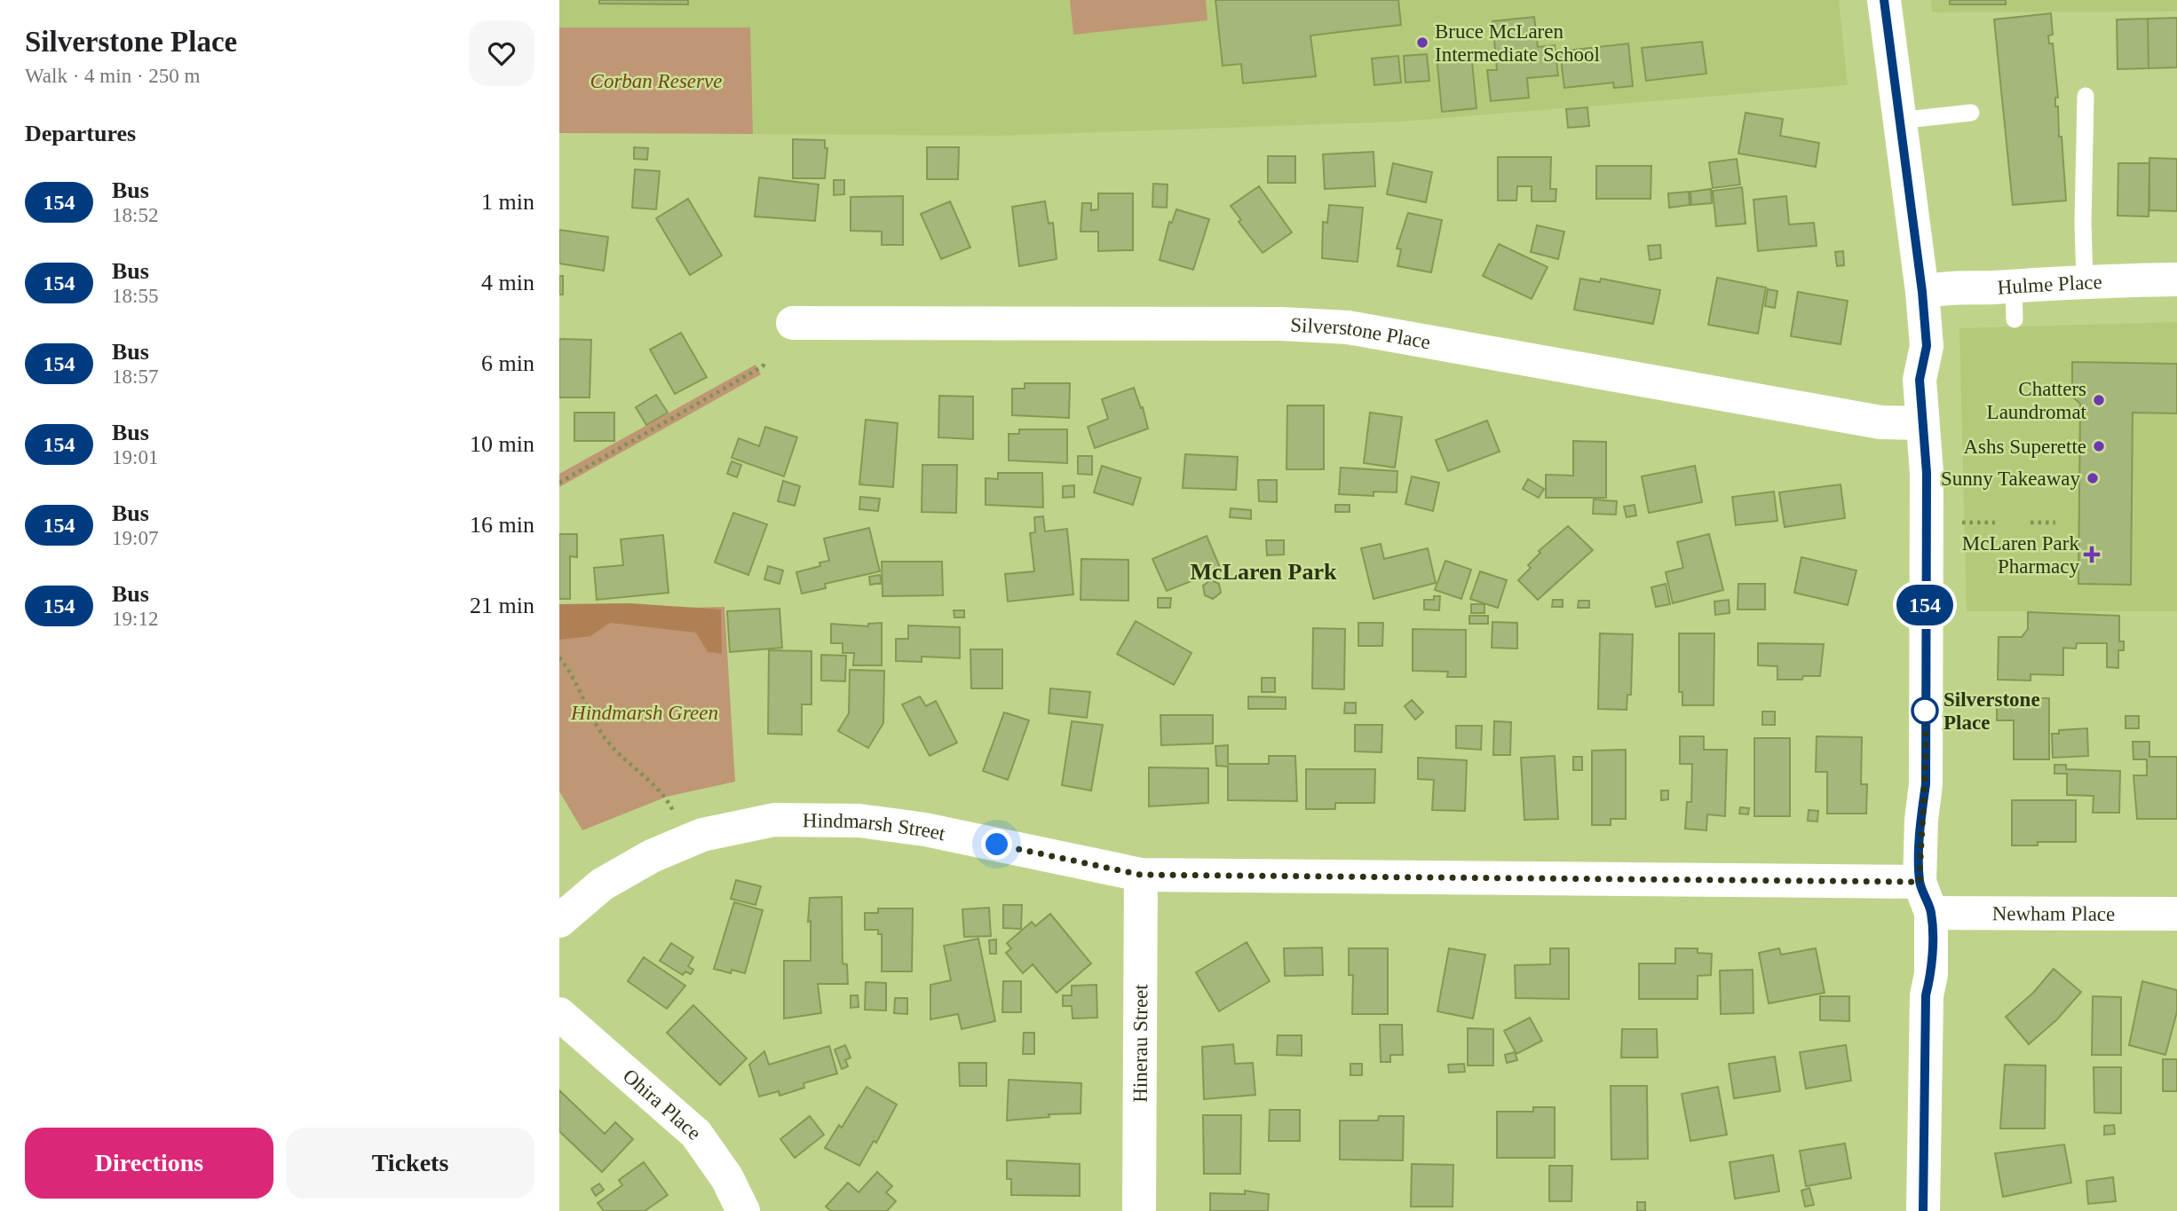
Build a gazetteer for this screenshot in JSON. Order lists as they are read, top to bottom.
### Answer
{
  "streets": {
    "street": [
      "Hulme Place",
      "Silverstone Place",
      "Hindmarsh Street",
      "Newham Place",
      "Hinerau Street",
      "Ohira Place"
    ]
  },
  "crossings": [
    ["Hindmarsh Street", "Newham Place"],
    ["Hindmarsh Street", "Hinerau Street"]
  ],
  "districts": ["McLaren Park"],
  "parks": ["Corban Reserve", "Hindmarsh Green"],
  "places": {
    "other": [
      "Bruce McLaren Intermediate School",
      "Chatters Laundromat",
      "Ashs Superette",
      "Sunny Takeaway",
      "Silverstone Place"
    ],
    "health": ["McLaren Park Pharmacy"]
  },
  "lines": ["bus line 154"],
  "page": {
    "heading": [
      ["Silverstone Place", "Walk · 4 min · 250 m"],
      "Departures"
    ],
    "on_map": "154",
    "list": [
      {
        "mark": "154",
        "name": "Bus",
        "note": "18:52",
        "value": "1 min"
      },
      {
        "mark": "154",
        "name": "Bus",
        "note": "18:55",
        "value": "4 min"
      },
      {
        "mark": "154",
        "name": "Bus",
        "note": "18:57",
        "value": "6 min"
      },
      {
        "mark": "154",
        "name": "Bus",
        "note": "19:01",
        "value": "10 min"
      },
      {
        "mark": "154",
        "name": "Bus",
        "note": "19:07",
        "value": "16 min"
      },
      {
        "mark": "154",
        "name": "Bus",
        "note": "19:12",
        "value": "21 min"
      }
    ],
    "buttons": ["Directions", "Tickets"]
  }
}
